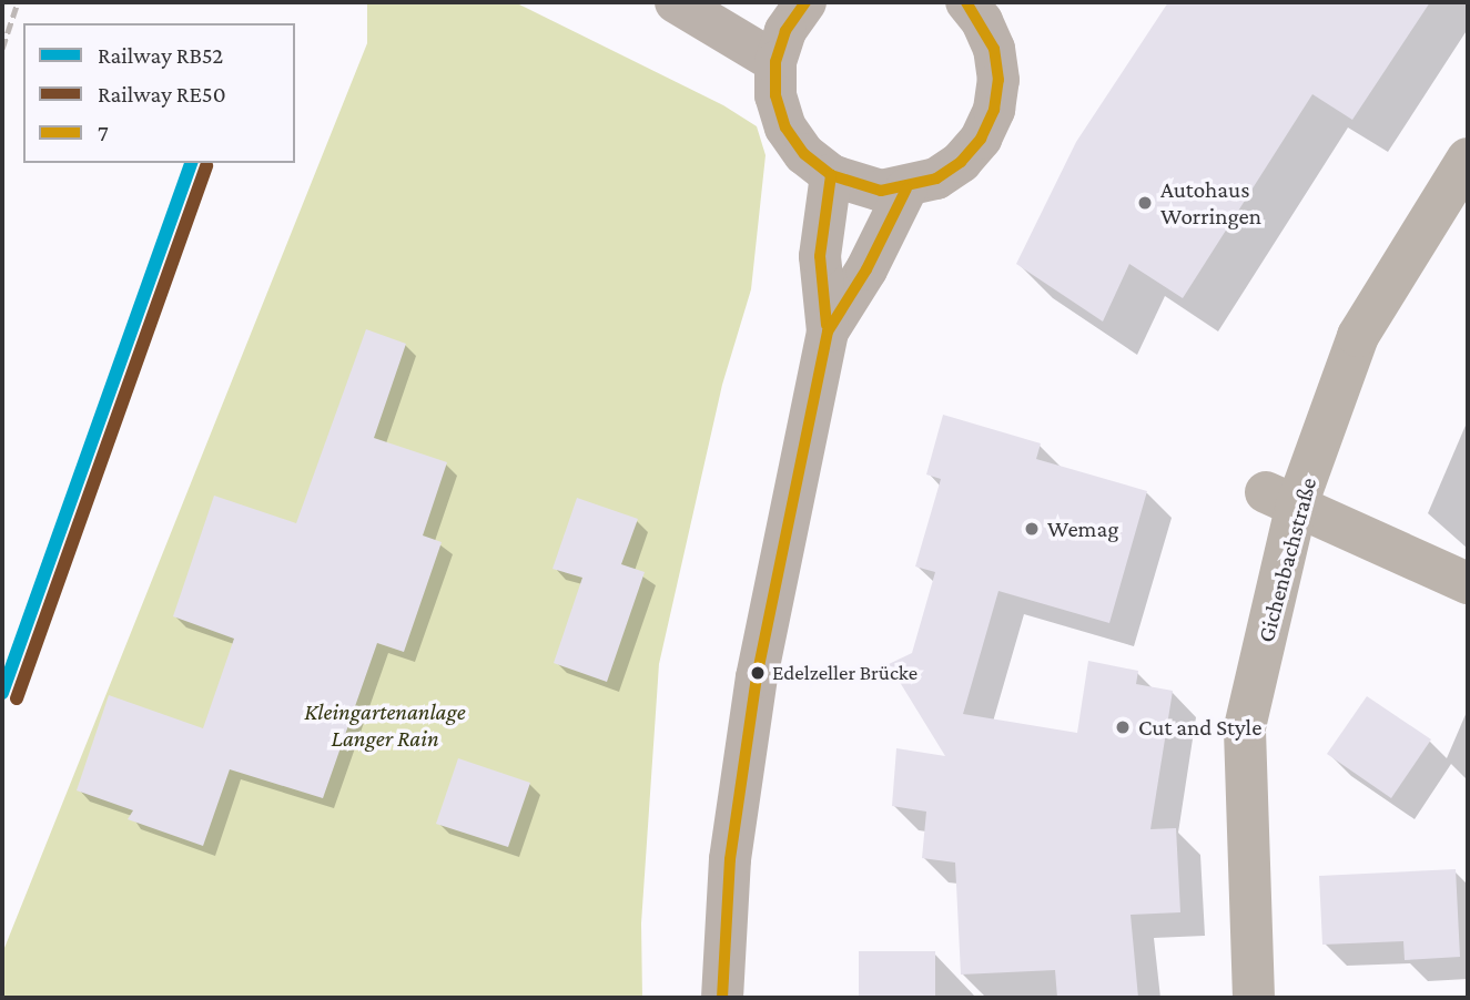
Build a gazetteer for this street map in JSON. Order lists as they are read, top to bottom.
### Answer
{
  "streets": {
    "street": ["Gichenbachstraße"]
  },
  "parks": ["Kleingartenanlage Langer Rain"],
  "places": [
    "Autohaus Worringen",
    "Wemag",
    "Edelzeller Brücke",
    "Cut and Style"
  ],
  "lines": ["transit line 7", "rail line RB52", "rail line RE50"],
  "legend": ["Railway RB52", "Railway RE50", "7"]
}
